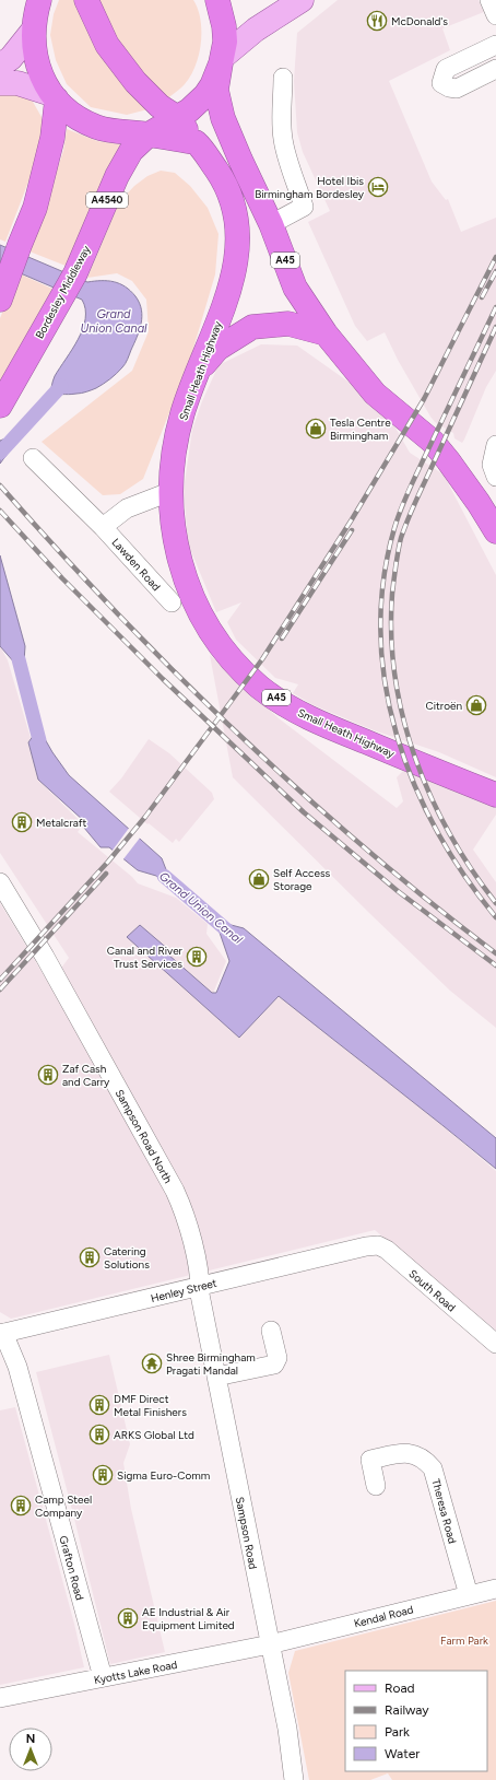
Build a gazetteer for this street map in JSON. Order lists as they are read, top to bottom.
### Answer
{
  "streets": {
    "highway": [
      "A4540",
      "A45",
      "Bordesley Middleway",
      "Small Heath Highway"
    ],
    "street": [
      "Lawden Road",
      "Sampson Road North",
      "Henley Street",
      "South Road",
      "Theresa Road",
      "Sampson Road",
      "Grafton Road",
      "Kendal Road",
      "Kyotts Lake Road"
    ]
  },
  "crossings": [
    ["A4540", "A45"],
    ["A4540", "Bordesley Middleway"],
    ["A45", "Small Heath Highway"],
    ["Sampson Road North", "Henley Street"],
    ["Sampson Road North", "Sampson Road"],
    ["Henley Street", "South Road"],
    ["Henley Street", "Sampson Road"],
    ["Henley Street", "Grafton Road"],
    ["Theresa Road", "Kendal Road"],
    ["Sampson Road", "Kendal Road"],
    ["Sampson Road", "Kyotts Lake Road"],
    ["Grafton Road", "Kyotts Lake Road"],
    ["Kendal Road", "Kyotts Lake Road"]
  ],
  "water": ["Grand Union Canal"],
  "parks": ["Farm Park"],
  "places": {
    "restaurant": ["McDonald's"],
    "hotel": ["Hotel Ibis Birmingham Bordesley"],
    "shop": ["Tesla Centre Birmingham", "Citroën", "Self Access Storage"],
    "building": [
      "Metalcraft",
      "Canal and River Trust Services",
      "Zaf Cash and Carry",
      "Catering Solutions",
      "DMF Direct Metal Finishers",
      "ARKS Global Ltd",
      "Sigma Euro-Comm",
      "Camp Steel Company",
      "AE Industrial & Air Equipment Limited"
    ],
    "temple": ["Shree Birmingham Pragati Mandal"]
  },
  "legend": [
    "Road",
    "Railway",
    "Park",
    "Water"
  ],
  "north": "top"
}
